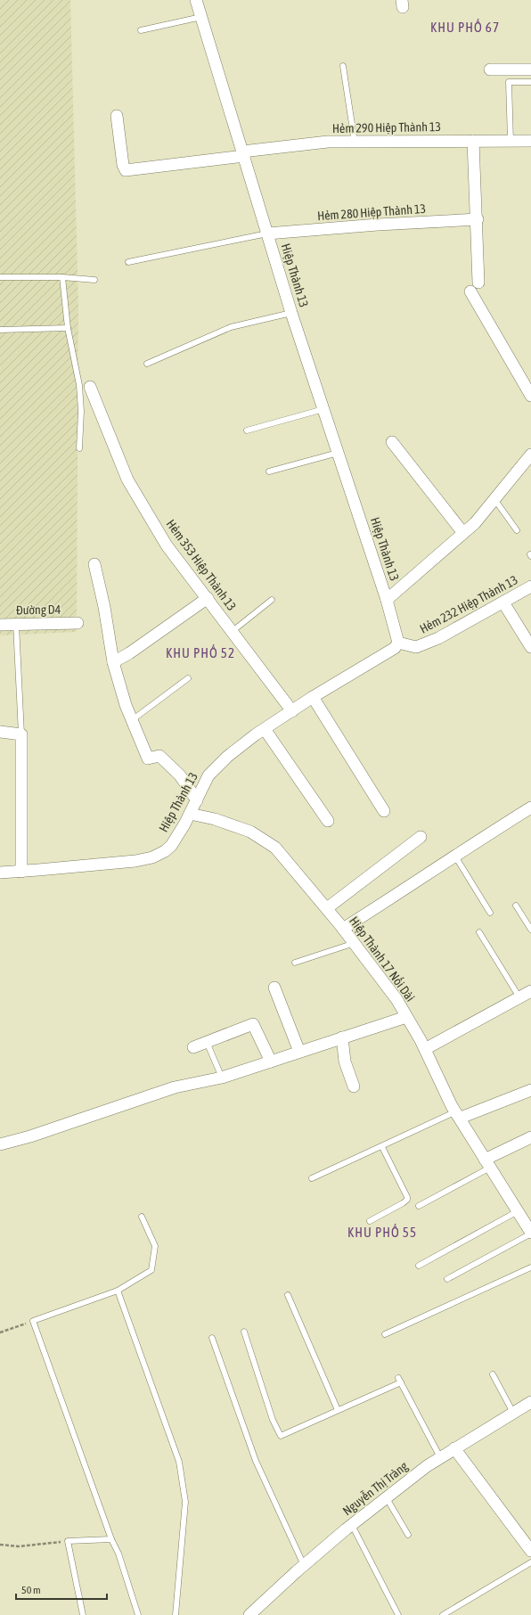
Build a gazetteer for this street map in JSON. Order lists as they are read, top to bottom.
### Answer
{
  "streets": {
    "street": [
      "Hẻm 290 Hiệp Thành 13",
      "Hẻm 280 Hiệp Thành 13",
      "Hiệp Thành 13",
      "Hẻm 353 Hiệp Thành 13",
      "Hẻm 232 Hiệp Thành 13",
      "Đường D4",
      "Hiệp Thành 17 Nối Dài",
      "Nguyễn Thị Tràng"
    ]
  },
  "crossings": [
    ["Hẻm 290 Hiệp Thành 13", "Hiệp Thành 13"],
    ["Hẻm 280 Hiệp Thành 13", "Hiệp Thành 13"],
    ["Hiệp Thành 13", "Hẻm 353 Hiệp Thành 13"],
    ["Hiệp Thành 13", "Hẻm 232 Hiệp Thành 13"],
    ["Hiệp Thành 13", "Hiệp Thành 17 Nối Dài"]
  ],
  "districts": ["KHU PHỐ 67", "KHU PHỐ 52", "KHU PHỐ 55"],
  "scale_bar": "50 m"
}
